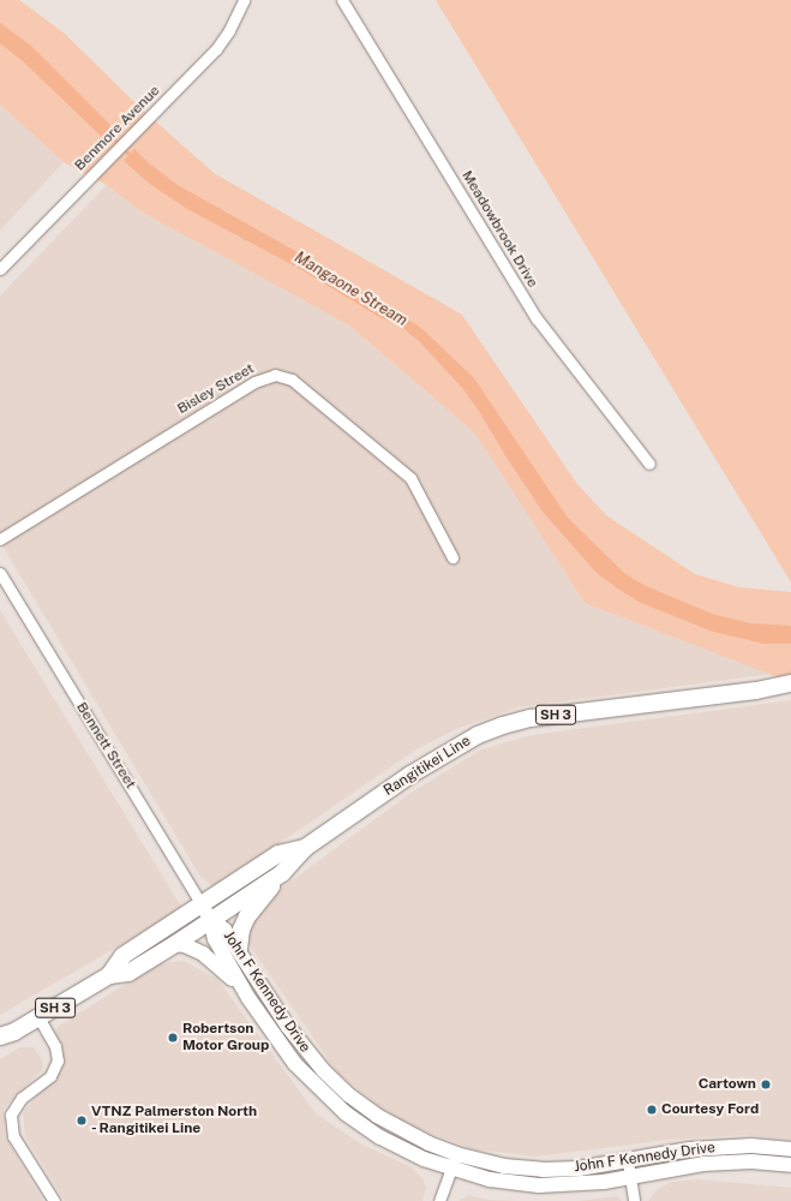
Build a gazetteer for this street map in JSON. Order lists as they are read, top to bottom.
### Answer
{
  "streets": {
    "highway": ["SH 3", "Rangitikei Line"],
    "main road": ["Bennett Street", "John F Kennedy Drive"],
    "street": ["Benmore Avenue", "Meadowbrook Drive", "Bisley Street"]
  },
  "crossings": [
    ["Bennett Street", "Rangitikei Line"],
    ["Bennett Street", "John F Kennedy Drive"],
    ["Rangitikei Line", "John F Kennedy Drive"]
  ],
  "water": ["Mangaone Stream"],
  "places": [
    "Robertson Motor Group",
    "Cartown",
    "Courtesy Ford",
    "VTNZ Palmerston North - Rangitikei Line"
  ]
}
